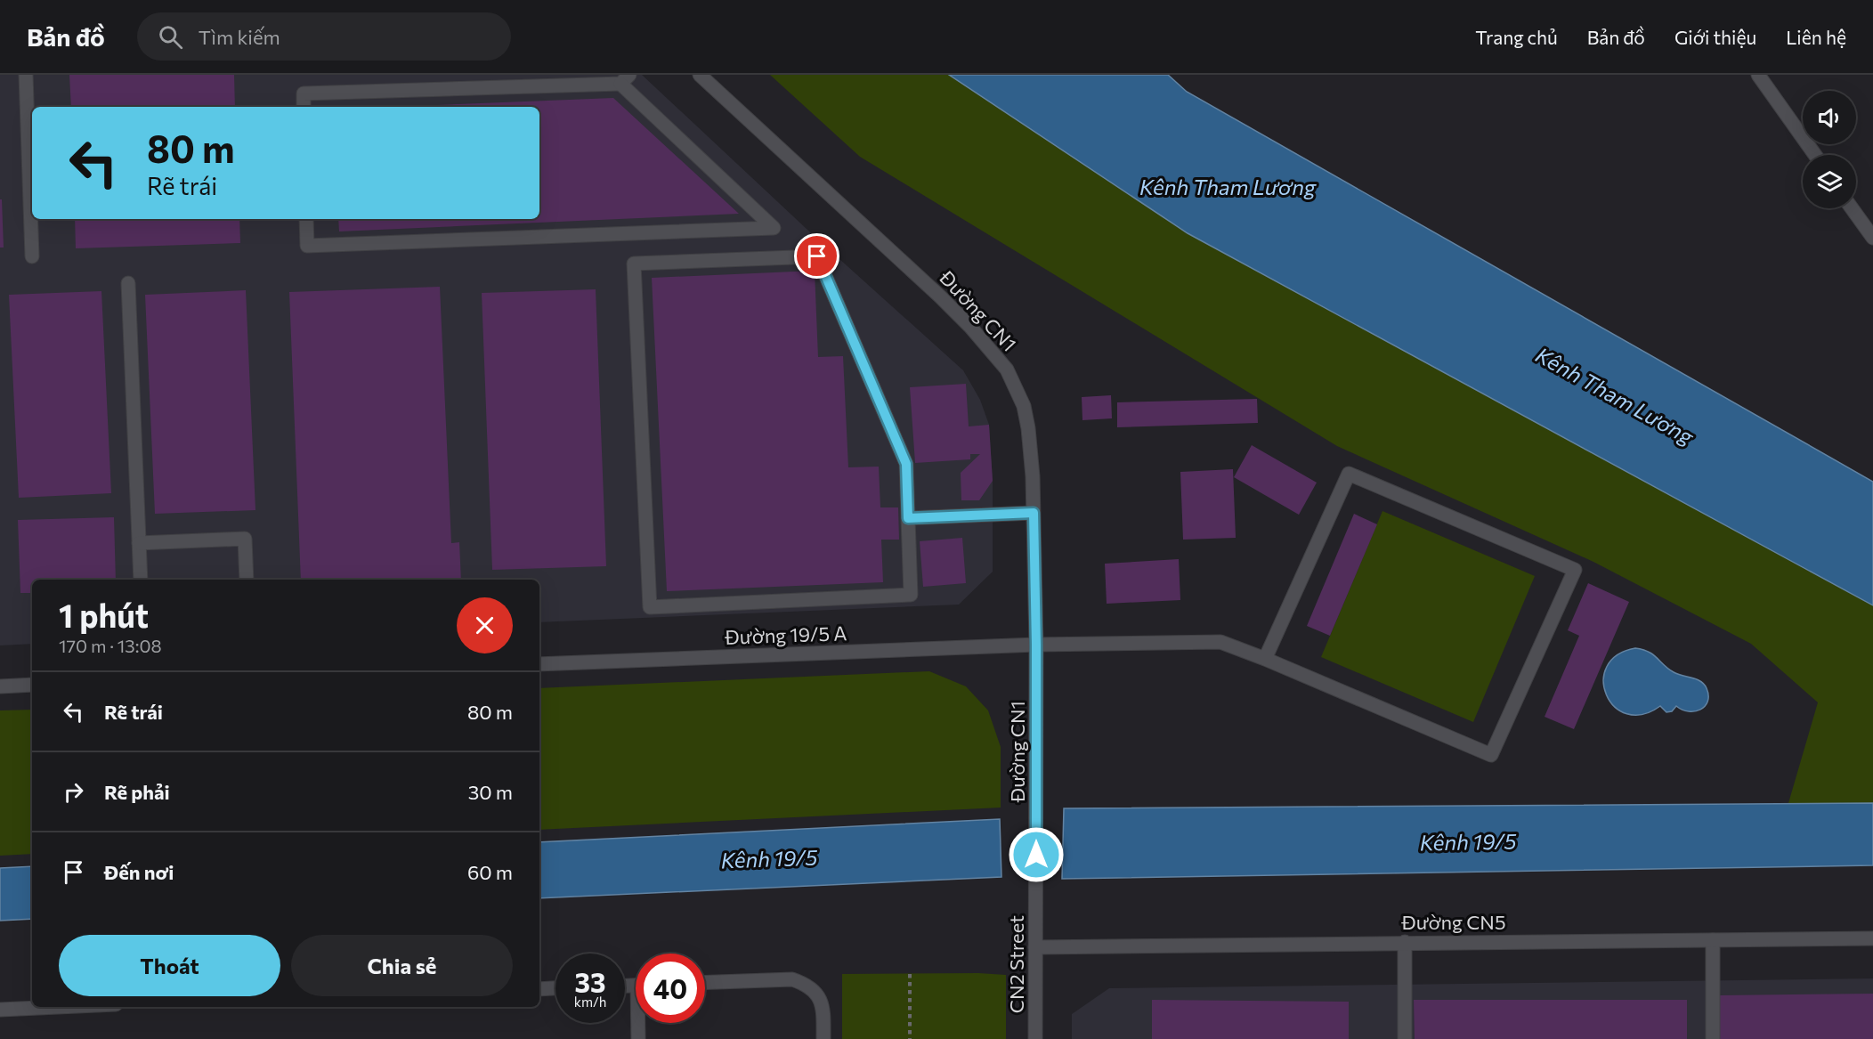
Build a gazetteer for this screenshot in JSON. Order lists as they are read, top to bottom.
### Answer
{
  "streets": {
    "street": [
      "Đường CN1",
      "Đường 19/5 A",
      "Đường CN5",
      "CN2 Street"
    ]
  },
  "crossings": [
    ["Đường CN1", "Đường 19/5 A"],
    ["Đường CN1", "CN2 Street"],
    ["Đường CN5", "CN2 Street"]
  ],
  "water": ["Kênh Tham Lương", "Kênh 19/5"],
  "page": {
    "header": "Bản đồ",
    "search": "Tìm kiếm",
    "nav": [
      "Trang chủ",
      "Bản đồ",
      "Giới thiệu",
      "Liên hệ"
    ],
    "turn": ["80 m", "Rẽ trái"],
    "heading": ["1 phút", "170 m · 13:08"],
    "list": [
      {
        "name": "Rẽ trái",
        "value": "80 m"
      },
      {
        "name": "Rẽ phải",
        "value": "30 m"
      },
      {
        "name": "Đến nơi",
        "value": "60 m"
      }
    ],
    "buttons": ["Thoát", "Chia sẻ"],
    "speed": "33 km/h",
    "limit": "40"
  }
}
